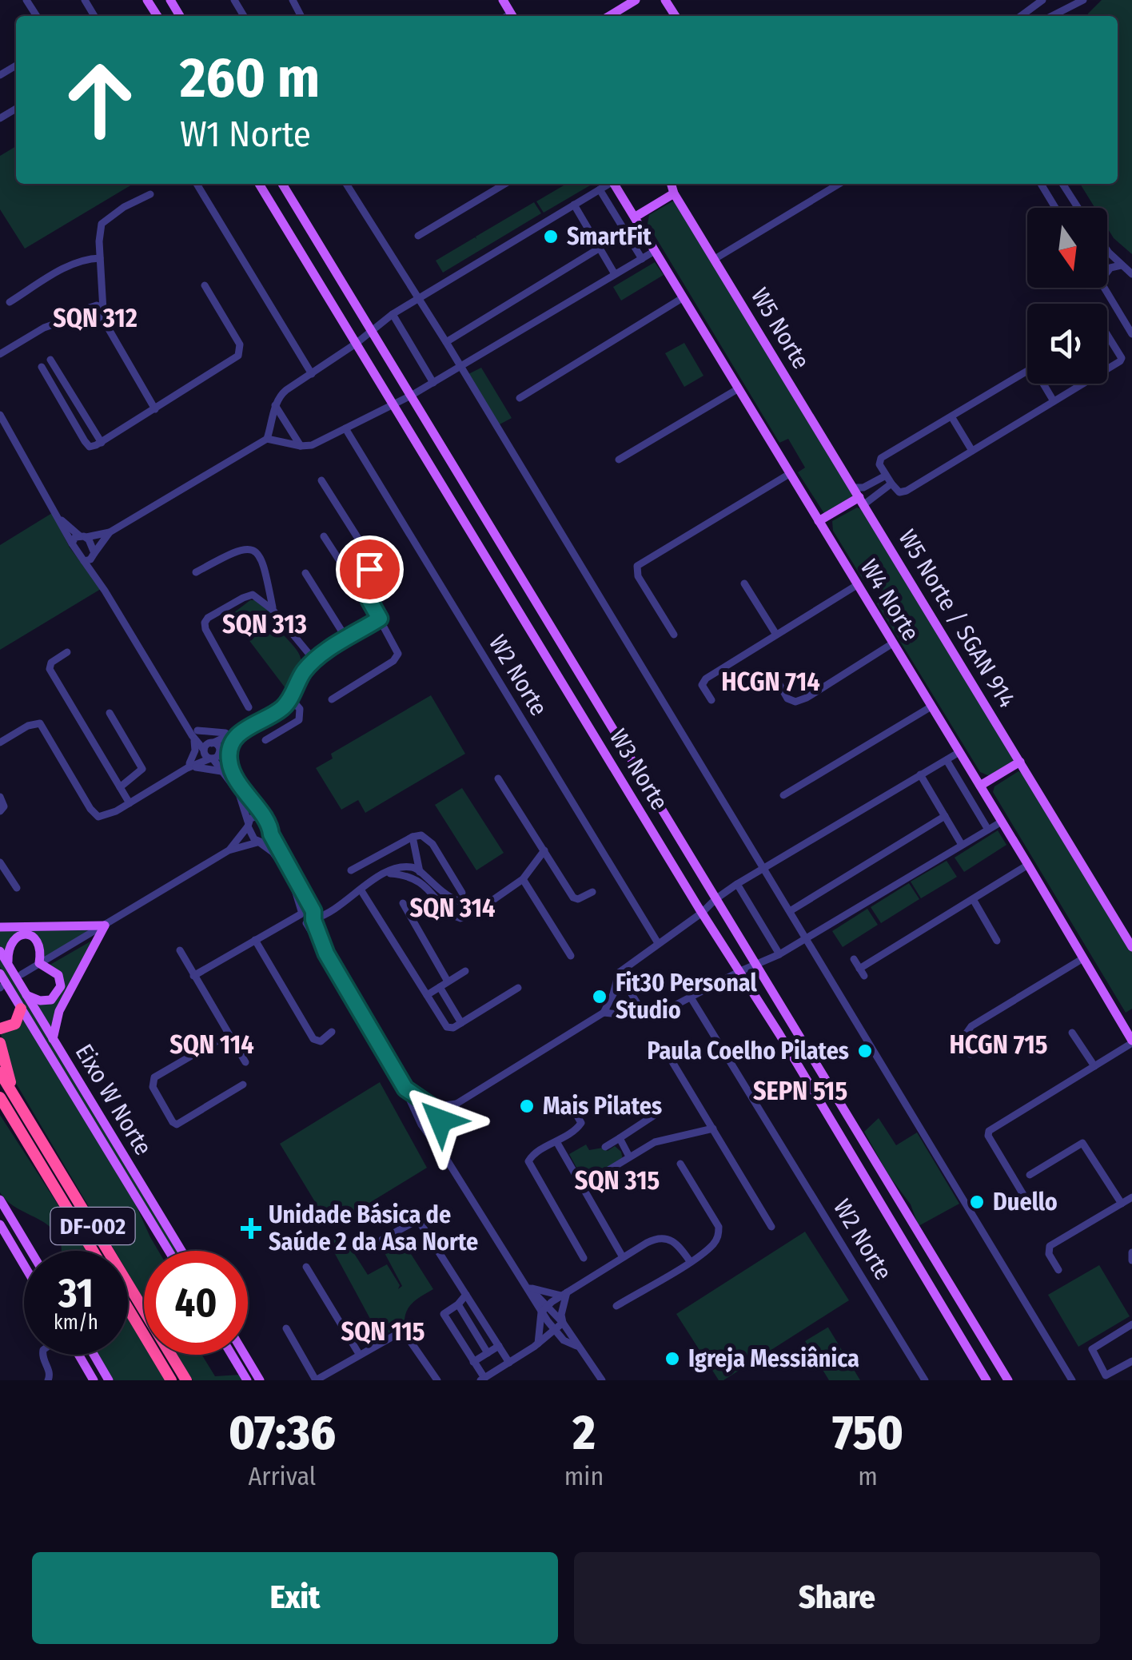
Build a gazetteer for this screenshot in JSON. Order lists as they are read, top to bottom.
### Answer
{
  "streets": {
    "highway": ["DF-002"],
    "main road": [
      "W5 Norte",
      "W4 Norte",
      "W5 Norte / SGAN 914",
      "W3 Norte",
      "Eixo W Norte"
    ],
    "street": ["W2 Norte"]
  },
  "crossings": [
    ["W5 Norte", "W5 Norte / SGAN 914"]
  ],
  "districts": [
    "SQN 312",
    "SQN 313",
    "HCGN 714",
    "SQN 314",
    "SQN 114",
    "HCGN 715",
    "SEPN 515",
    "SQN 315",
    "SQN 115"
  ],
  "places": {
    "other": [
      "SmartFit",
      "Fit30 Personal Studio",
      "Paula Coelho Pilates",
      "Mais Pilates",
      "Duello",
      "Igreja Messiânica"
    ],
    "health": ["Unidade Básica de Saúde 2 da Asa Norte"]
  },
  "north": "bottom",
  "page": {
    "turn": ["260 m", "W1 Norte"],
    "speed": "31 km/h",
    "limit": "40",
    "eta": [
      "07:36",
      "Arrival",
      "2",
      "min",
      "750",
      "m"
    ],
    "buttons": ["Exit", "Share"]
  }
}
